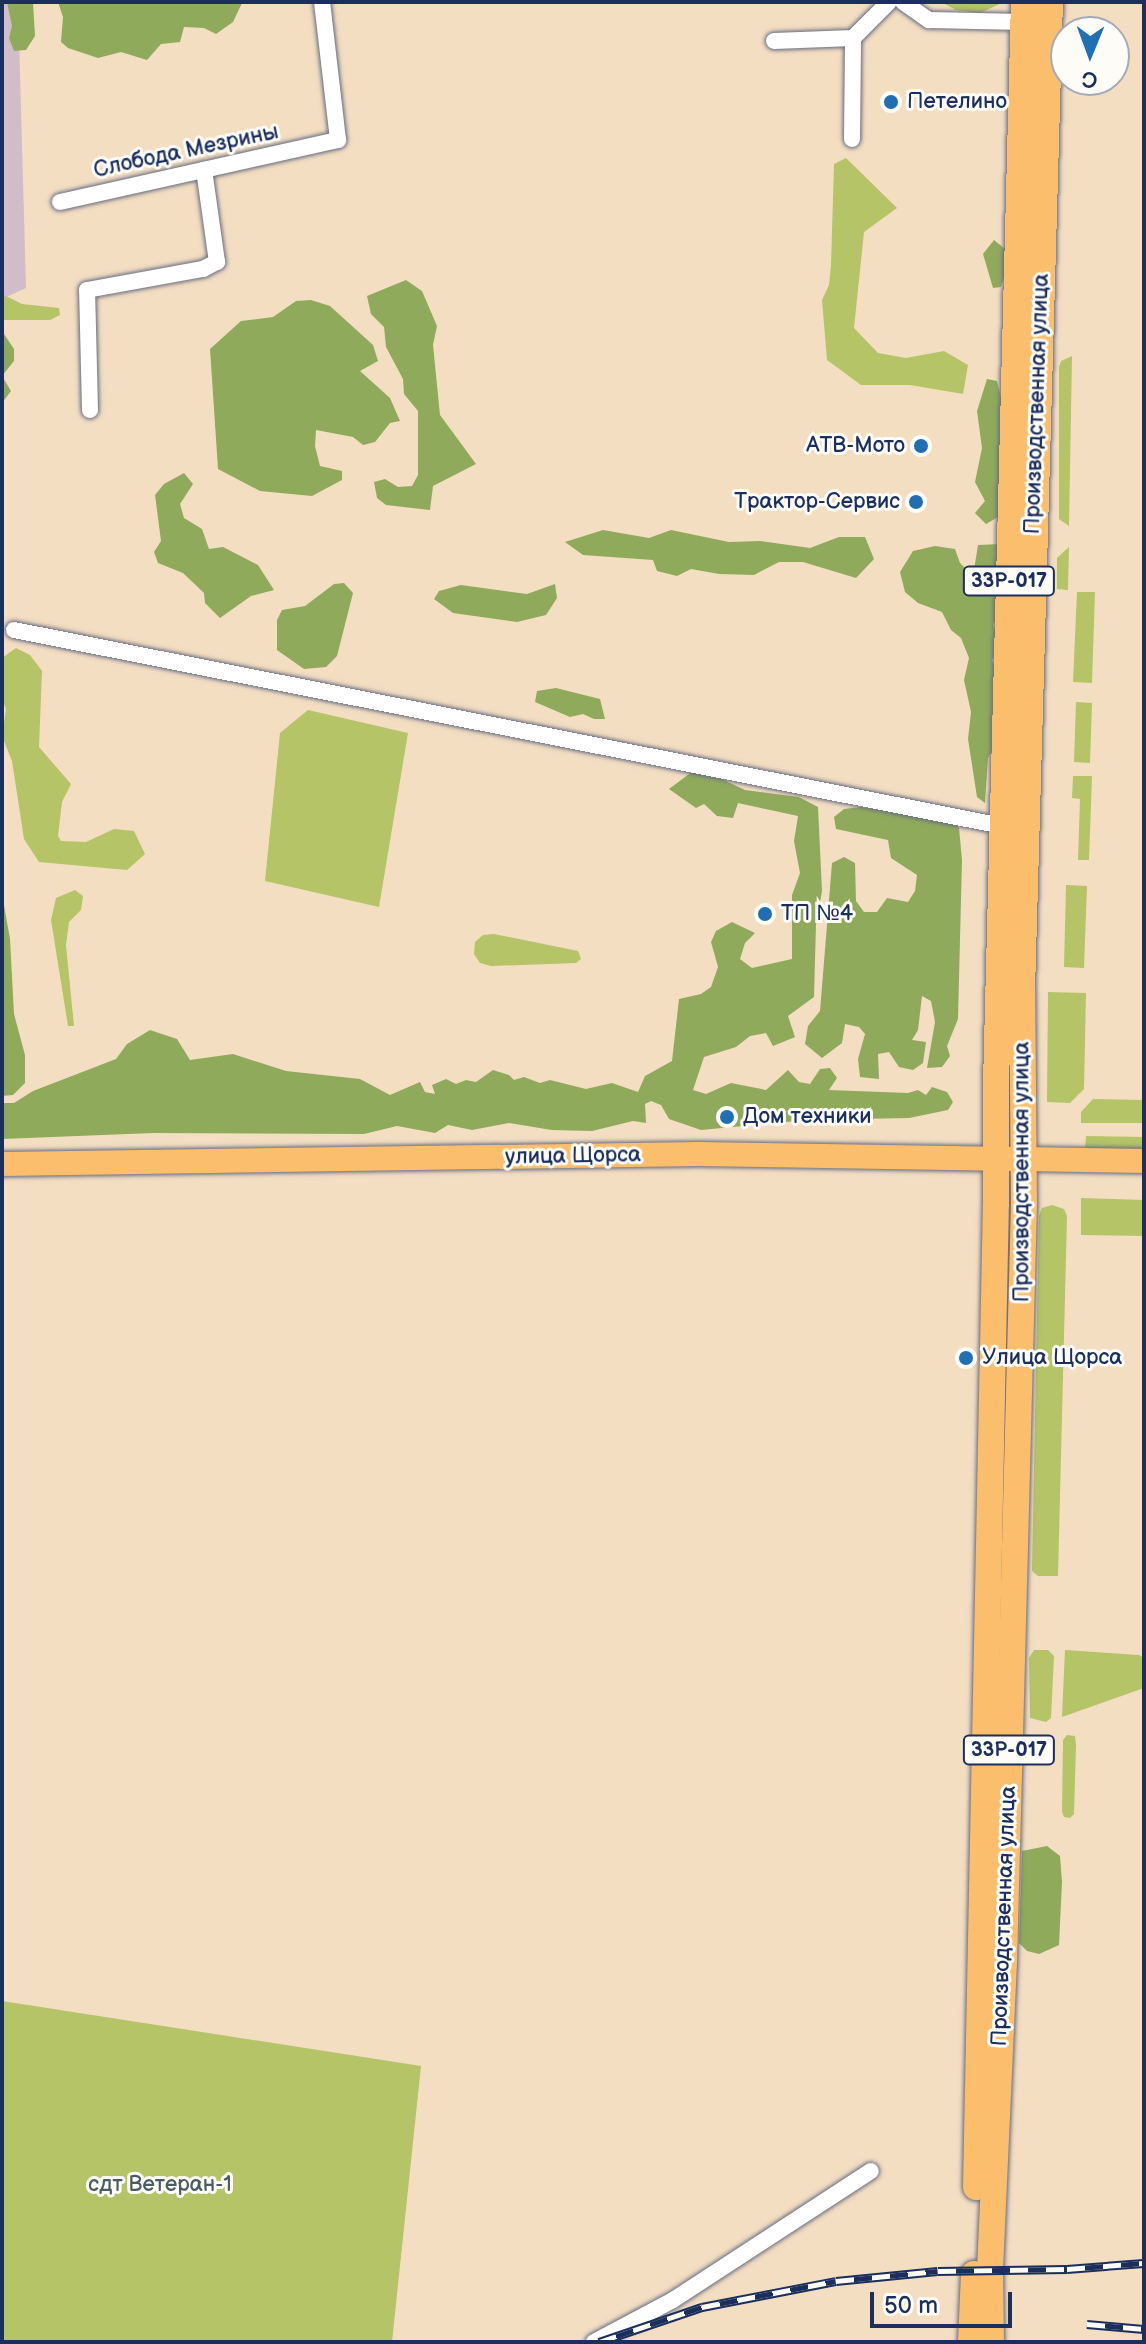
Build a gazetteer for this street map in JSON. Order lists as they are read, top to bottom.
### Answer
{
  "streets": {
    "highway": ["Производственная улица", "33Р-017"],
    "main road": ["улица Щорса"],
    "street": ["Слобода Мезрины"]
  },
  "crossings": [
    ["Производственная улица", "улица Щорса"]
  ],
  "parks": ["сдт Ветеран-1"],
  "places": [
    "Петелино",
    "АТВ-Мото",
    "Трактор-Сервис",
    "ТП №4",
    "Дом техники",
    "Улица Щорса"
  ],
  "scale_bar": "50 m",
  "north": "bottom"
}
